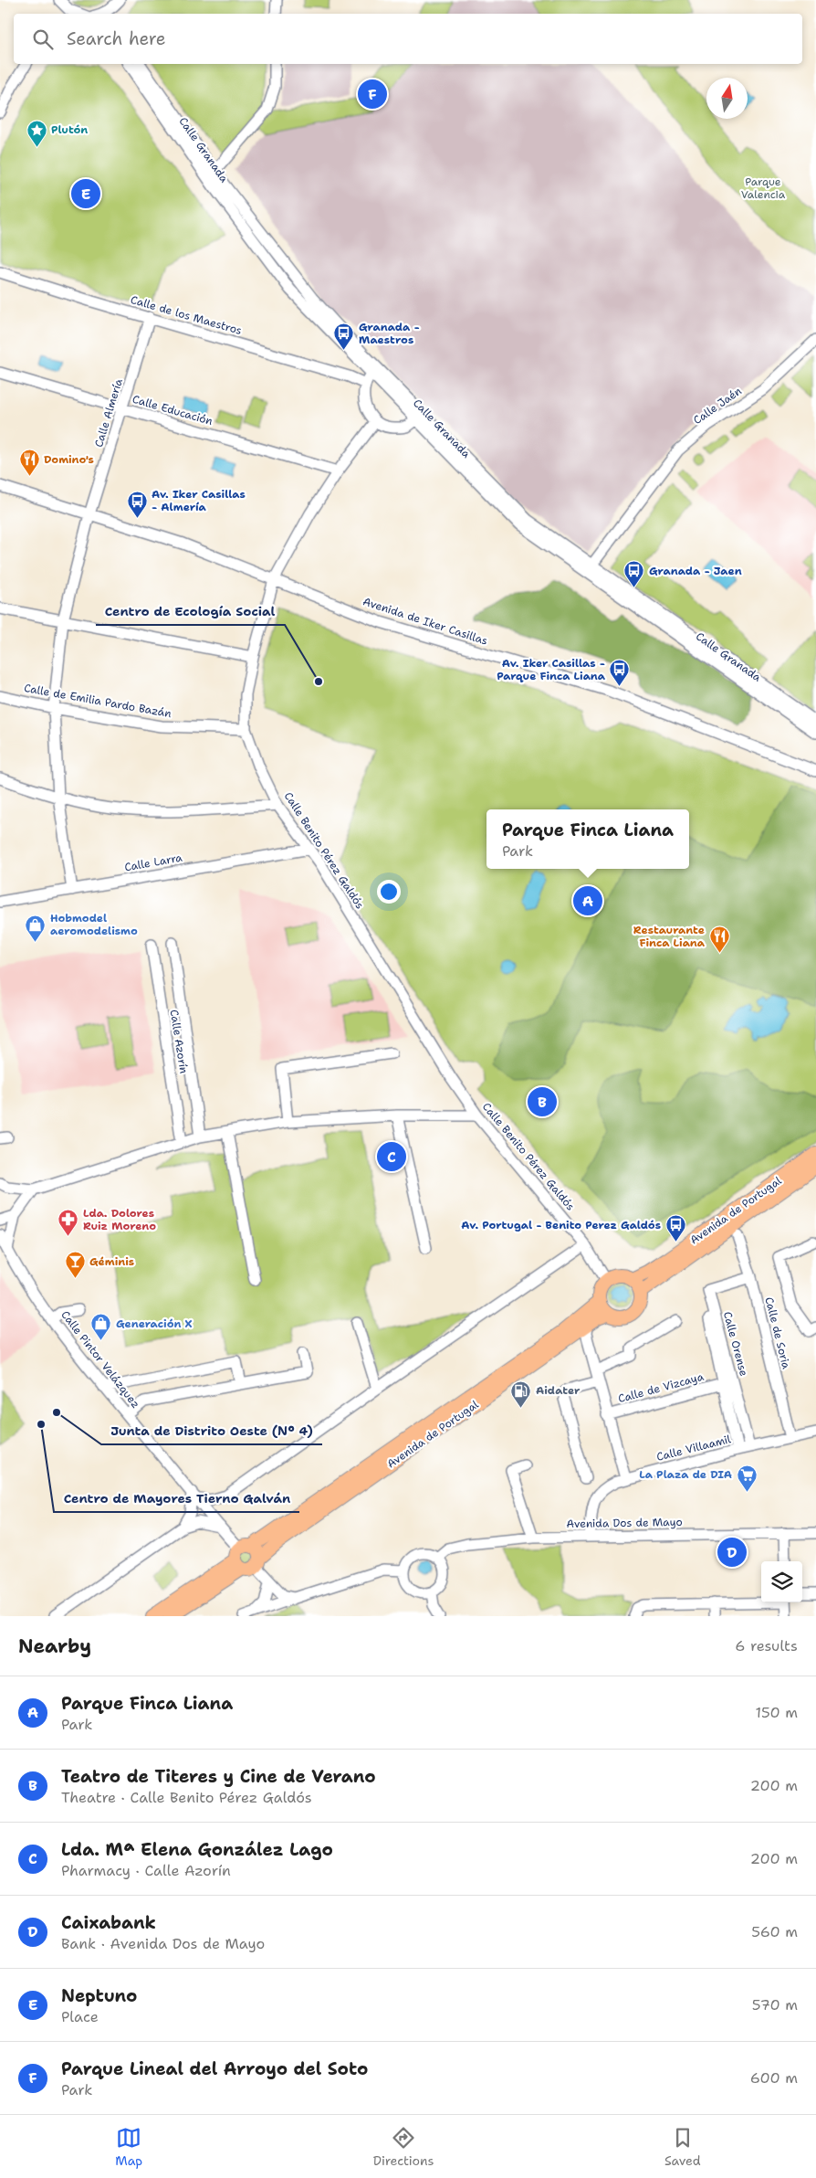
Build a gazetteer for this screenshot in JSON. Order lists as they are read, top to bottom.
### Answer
{
  "streets": {
    "main road": ["Avenida de Portugal"],
    "street": [
      "Calle Granada",
      "Calle de los Maestros",
      "Calle Jaén",
      "Calle Educación",
      "Calle Almería",
      "Avenida de Iker Casillas",
      "Calle de Emilia Pardo Bazán",
      "Calle Benito Pérez Galdós",
      "Calle Larra",
      "Calle Azorín",
      "Calle de Soria",
      "Calle Orense",
      "Calle Pintor Velázquez",
      "Calle de Vizcaya",
      "Calle Villaamil",
      "Avenida Dos de Mayo"
    ]
  },
  "crossings": [
    ["Calle Granada", "Calle Jaén"],
    ["Calle de los Maestros", "Calle Almería"],
    ["Calle Educación", "Calle Almería"],
    ["Calle Educación", "Calle Benito Pérez Galdós"],
    ["Calle Almería", "Avenida de Iker Casillas"],
    ["Calle Almería", "Calle de Emilia Pardo Bazán"],
    ["Calle Almería", "Calle Larra"],
    ["Avenida de Iker Casillas", "Calle Benito Pérez Galdós"],
    ["Calle de Emilia Pardo Bazán", "Calle Benito Pérez Galdós"],
    ["Calle Benito Pérez Galdós", "Calle Larra"],
    ["Calle Benito Pérez Galdós", "Avenida de Portugal"],
    ["Avenida de Portugal", "Calle de Soria"],
    ["Calle de Soria", "Calle Orense"],
    ["Calle de Soria", "Calle Villaamil"],
    ["Calle Orense", "Calle Villaamil"],
    ["Calle Villaamil", "Avenida Dos de Mayo"]
  ],
  "parks": ["Parque Valencia"],
  "places": {
    "place": ["Plutón"],
    "bus stop": [
      "Granada - Maestros",
      "Av. Iker Casillas - Almería",
      "Granada - Jaen",
      "Av. Iker Casillas - Parque Finca Liana",
      "Av. Portugal - Benito Perez Galdós"
    ],
    "restaurant": ["Domino's", "Restaurante Finca Liana"],
    "other": ["Centro de Ecología Social", "Junta de Distrito Oeste (Nº 4)", "Centro de Mayores Tierno Galván"],
    "shop": ["Hobmodel aeromodelismo", "Generación X"],
    "pharmacy": ["Lda. Dolores Ruiz Moreno"],
    "bar": ["Géminis"],
    "fuel station": ["Aidater"],
    "supermarket": ["La Plaza de DIA"]
  },
  "north": "top",
  "page": {
    "search": "Search here",
    "pins": [
      "F",
      "E",
      "A",
      "B",
      "C",
      "D"
    ],
    "popup": ["Parque Finca Liana", "Park"],
    "heading": ["Nearby", "6 results"],
    "list": [
      {
        "mark": "A",
        "name": "Parque Finca Liana",
        "note": "Park",
        "value": "150 m"
      },
      {
        "mark": "B",
        "name": "Teatro de Titeres y Cine de Verano",
        "note": "Theatre · Calle Benito Pérez Galdós",
        "value": "200 m"
      },
      {
        "mark": "C",
        "name": "Lda. Mª Elena González Lago",
        "note": "Pharmacy · Calle Azorín",
        "value": "200 m"
      },
      {
        "mark": "D",
        "name": "Caixabank",
        "note": "Bank · Avenida Dos de Mayo",
        "value": "560 m"
      },
      {
        "mark": "E",
        "name": "Neptuno",
        "note": "Place",
        "value": "570 m"
      },
      {
        "mark": "F",
        "name": "Parque Lineal del Arroyo del Soto",
        "note": "Park",
        "value": "600 m"
      }
    ],
    "nav": ["Map", "Directions", "Saved"]
  }
}
